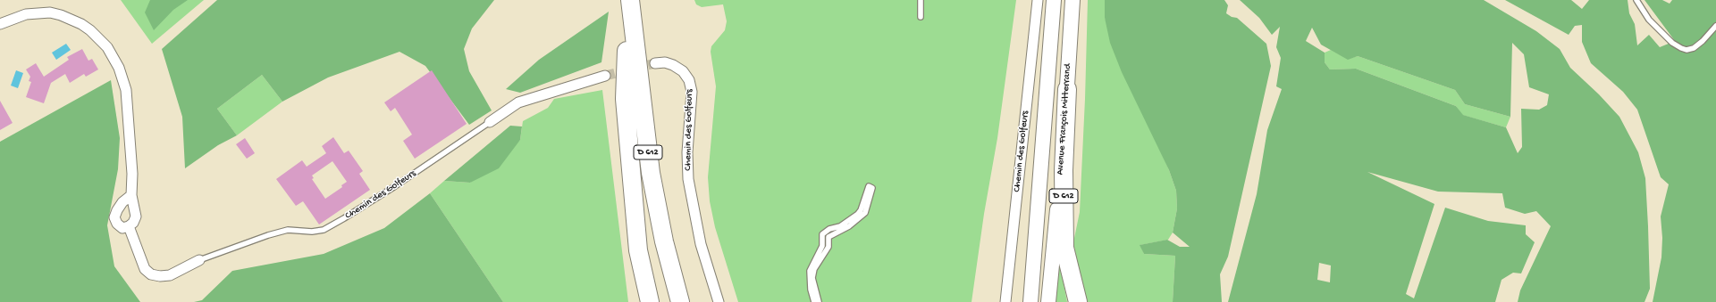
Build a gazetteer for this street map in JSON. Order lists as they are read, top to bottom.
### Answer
{
  "streets": {
    "highway": ["D 612"],
    "main road": ["Avenue François Mitterrand"],
    "street": ["Chemin des Golfeurs"]
  },
  "crossings": [
    ["Avenue François Mitterrand", "D 612"]
  ]
}
